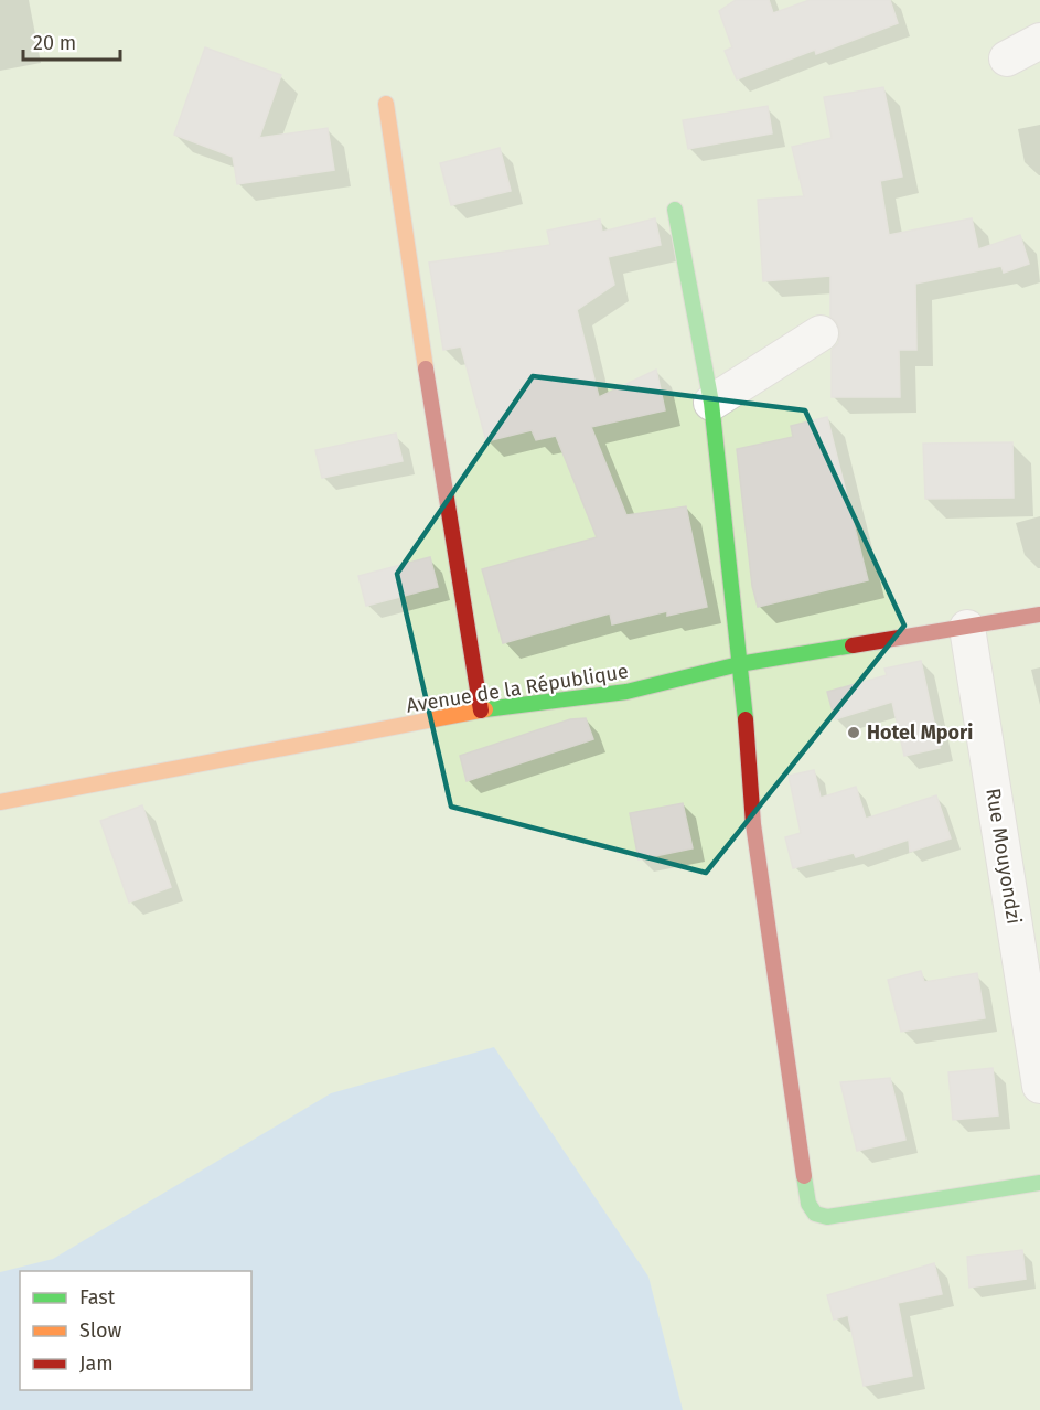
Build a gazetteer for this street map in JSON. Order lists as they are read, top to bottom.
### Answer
{
  "streets": {
    "street": ["Avenue de la République", "Rue Mouyondzi"]
  },
  "crossings": [
    ["Avenue de la République", "Rue Mouyondzi"]
  ],
  "places": ["Hotel Mpori"],
  "legend": ["Fast", "Slow", "Jam"],
  "scale_bar": "20 m"
}
